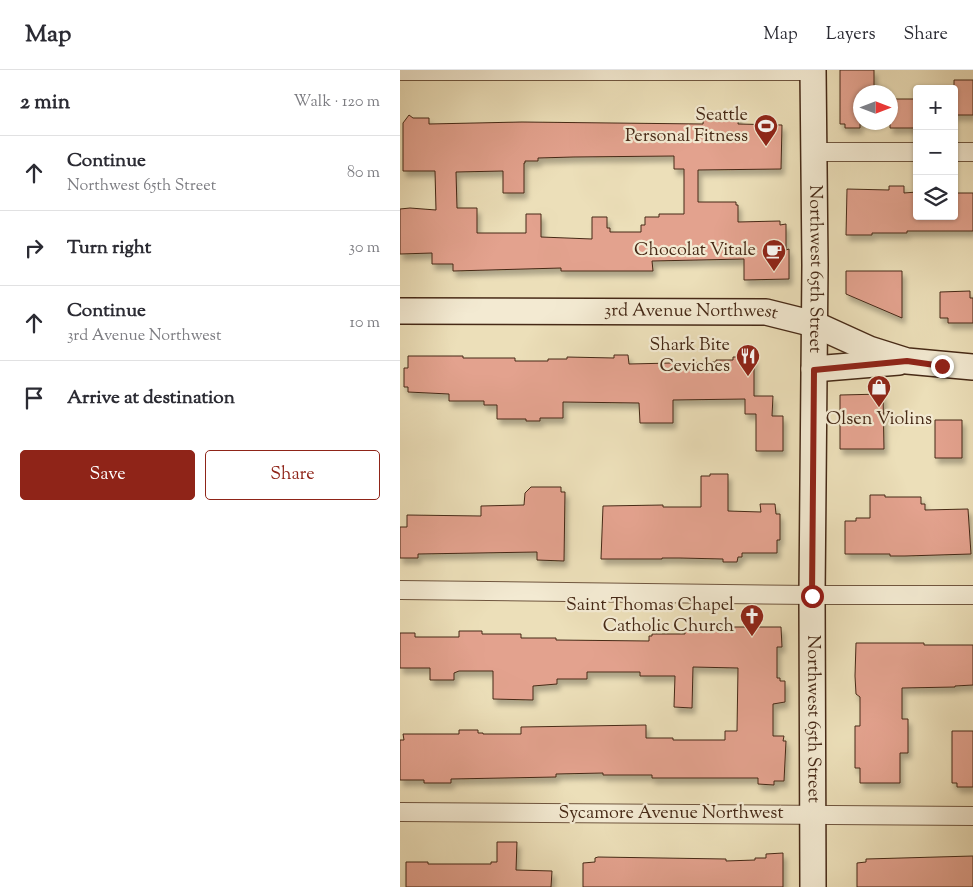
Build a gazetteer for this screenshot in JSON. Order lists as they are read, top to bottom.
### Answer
{
  "streets": {
    "street": ["Northwest 65th Street", "3rd Avenue Northwest", "Sycamore Avenue Northwest"]
  },
  "crossings": [
    ["Northwest 65th Street", "3rd Avenue Northwest"],
    ["Northwest 65th Street", "Sycamore Avenue Northwest"]
  ],
  "places": {
    "sports": ["Seattle Personal Fitness"],
    "cafe": ["Chocolat Vitale"],
    "restaurant": ["Shark Bite Ceviches"],
    "shop": ["Olsen Violins"],
    "church": ["Saint Thomas Chapel Catholic Church"]
  },
  "north": "right",
  "page": {
    "header": "Map",
    "nav": ["Map", "Layers", "Share"],
    "heading": ["2 min", "Walk · 120 m"],
    "map_buttons": ["+", "−"],
    "list": [
      ["Continue", "Northwest 65th Street", "80 m"],
      ["Turn right", "30 m"],
      ["Continue", "3rd Avenue Northwest", "10 m"],
      "Arrive at destination"
    ],
    "buttons": ["Save", "Share"]
  }
}
